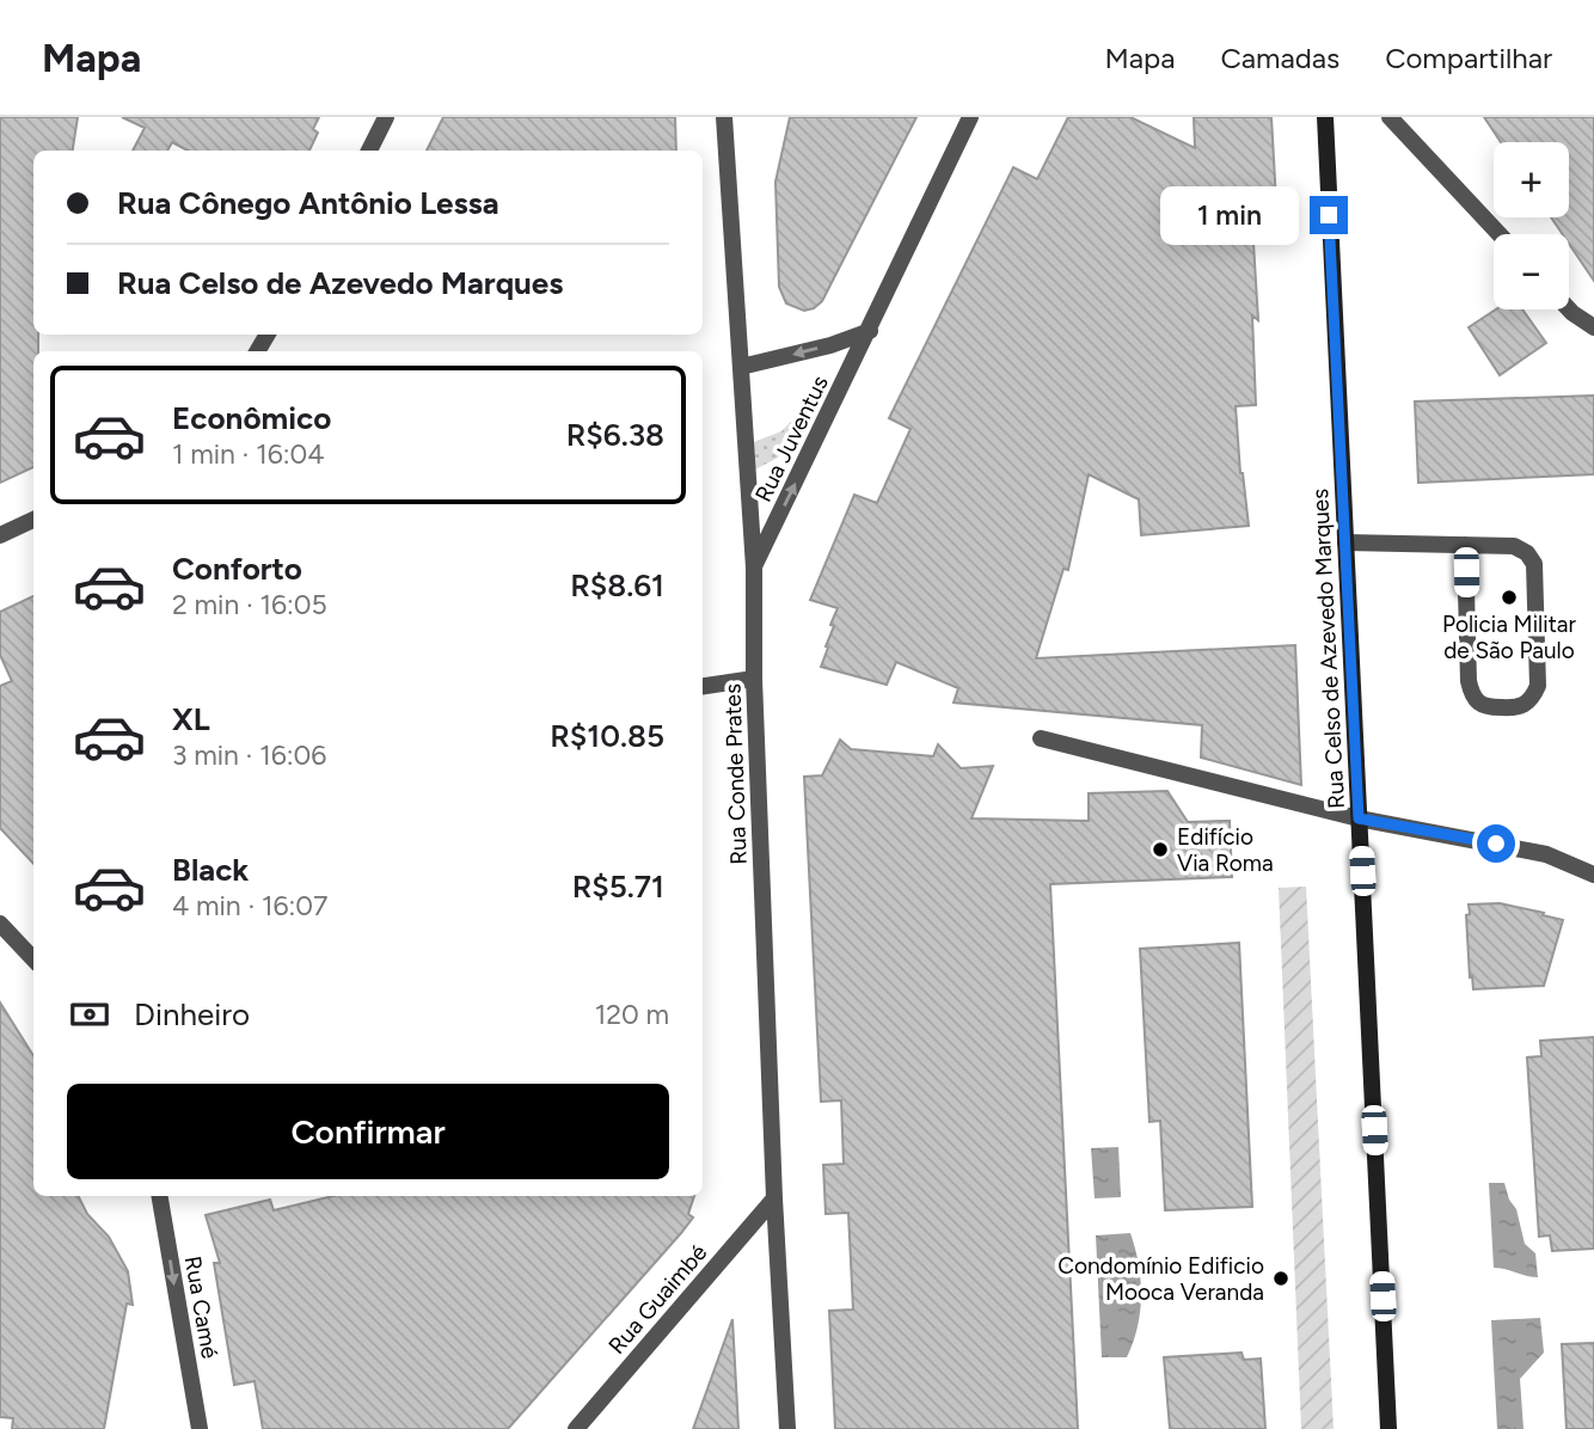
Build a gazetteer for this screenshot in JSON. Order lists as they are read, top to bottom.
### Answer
{
  "streets": {
    "main road": ["Rua Celso de Azevedo Marques"],
    "street": [
      "Rua Juventus",
      "Rua Conde Prates",
      "Rua Guaimbé",
      "Rua Camé"
    ]
  },
  "crossings": [
    ["Rua Juventus", "Rua Conde Prates"],
    ["Rua Conde Prates", "Rua Guaimbé"]
  ],
  "one_way": ["Rua Camé"],
  "places": ["Policia Militar de São Paulo", "Edifício Via Roma", "Condomínio Edificio Mooca Veranda"],
  "page": {
    "header": "Mapa",
    "nav": ["Mapa", "Camadas", "Compartilhar"],
    "map_buttons": ["+", "−"],
    "banner": ["Rua Cônego Antônio Lessa", "Rua Celso de Azevedo Marques"],
    "bubble": "1 min",
    "list": [
      {
        "name": "Econômico",
        "note": "1 min · 16:04",
        "value": "R$6.38"
      },
      {
        "name": "Conforto",
        "note": "2 min · 16:05",
        "value": "R$8.61"
      },
      {
        "name": "XL",
        "note": "3 min · 16:06",
        "value": "R$10.85"
      },
      {
        "name": "Black",
        "note": "4 min · 16:07",
        "value": "R$5.71"
      }
    ],
    "pay": ["Dinheiro", "120 m"],
    "buttons": "Confirmar"
  }
}
